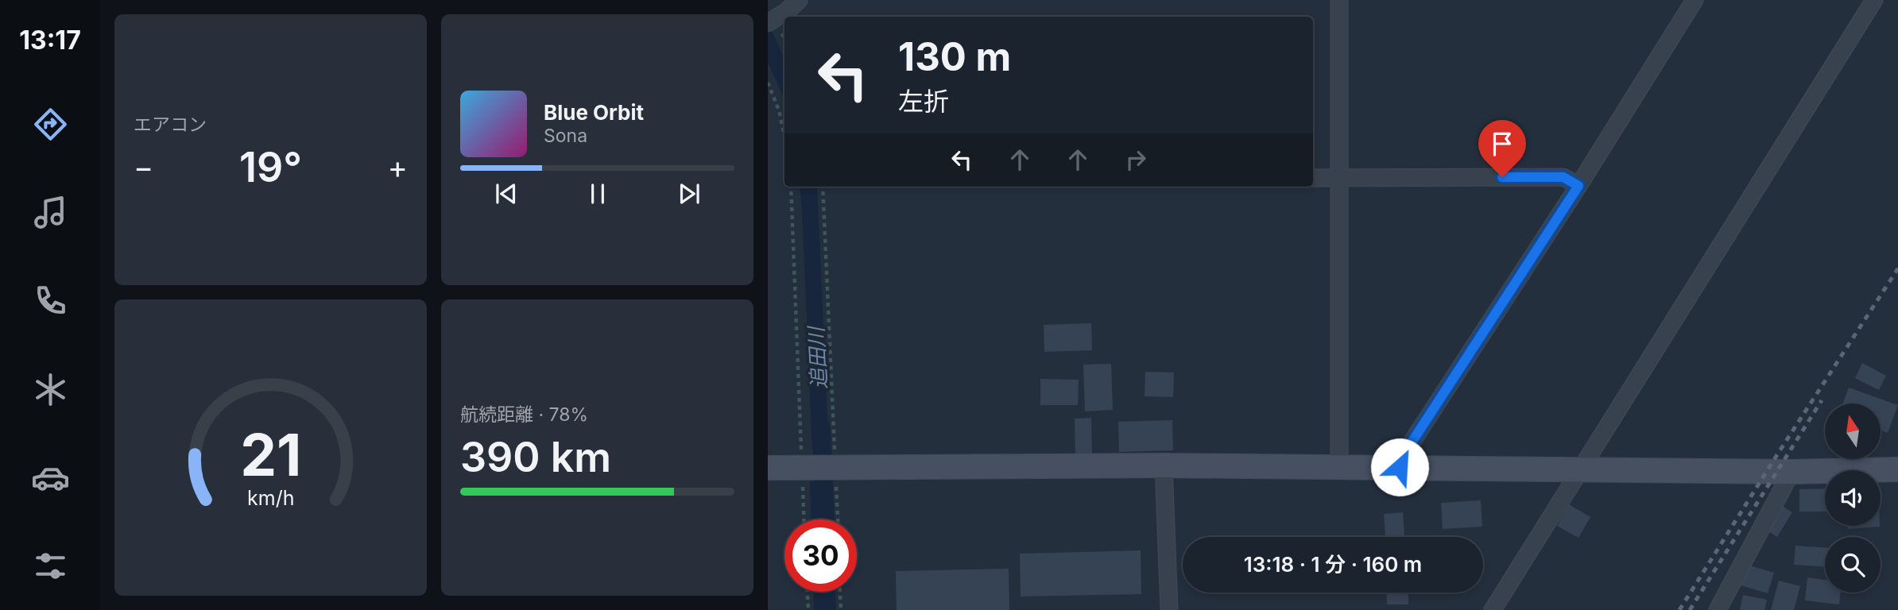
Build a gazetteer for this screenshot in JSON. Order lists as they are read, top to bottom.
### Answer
{
  "water": ["追田川"],
  "north": "top",
  "page": {
    "tabs": "13:17",
    "tile": [
      "エアコン",
      ["航続距離 · 78%", "390 km"]
    ],
    "turn": ["130 m", "左折"],
    "song": ["Blue Orbit", "Sona"],
    "heat": ["−", "19°", "+"],
    "limit": "30",
    "trip": "13:18 · 1 分 · 160 m",
    "gauge": ["21", "km/h"]
  }
}
